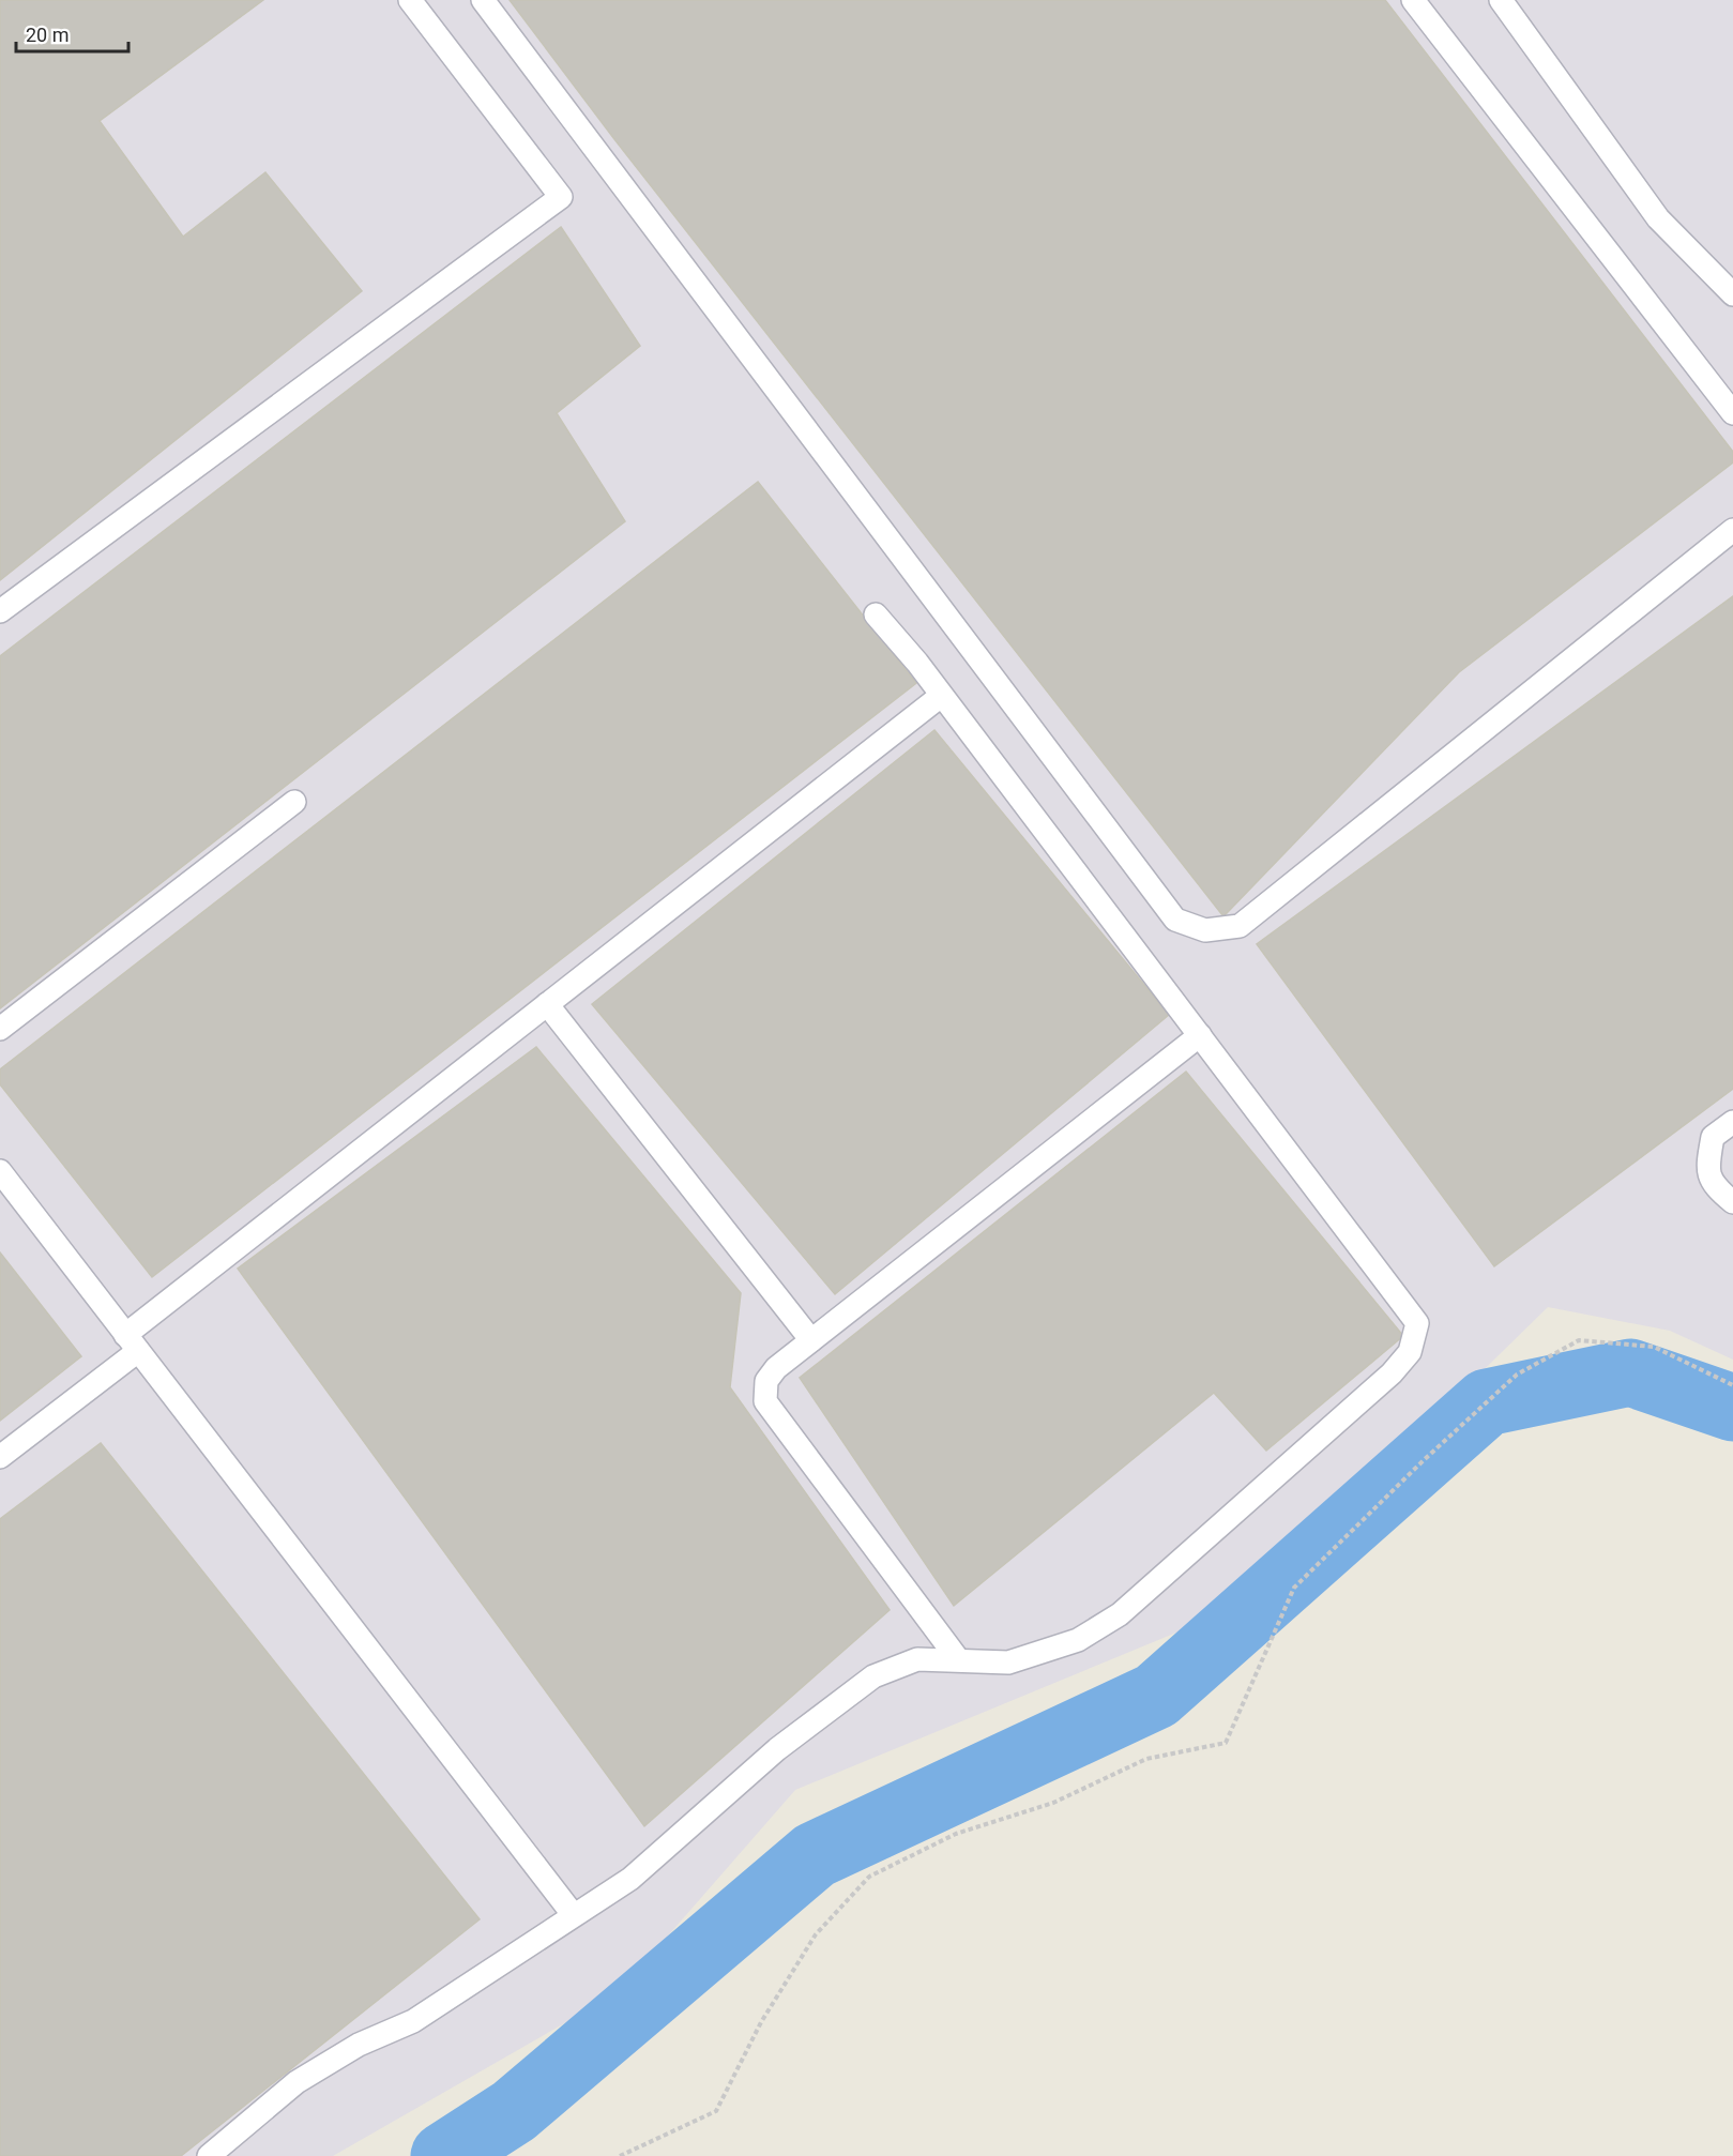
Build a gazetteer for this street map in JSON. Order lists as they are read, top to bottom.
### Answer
{
  "scale_bar": "20 m"
}
